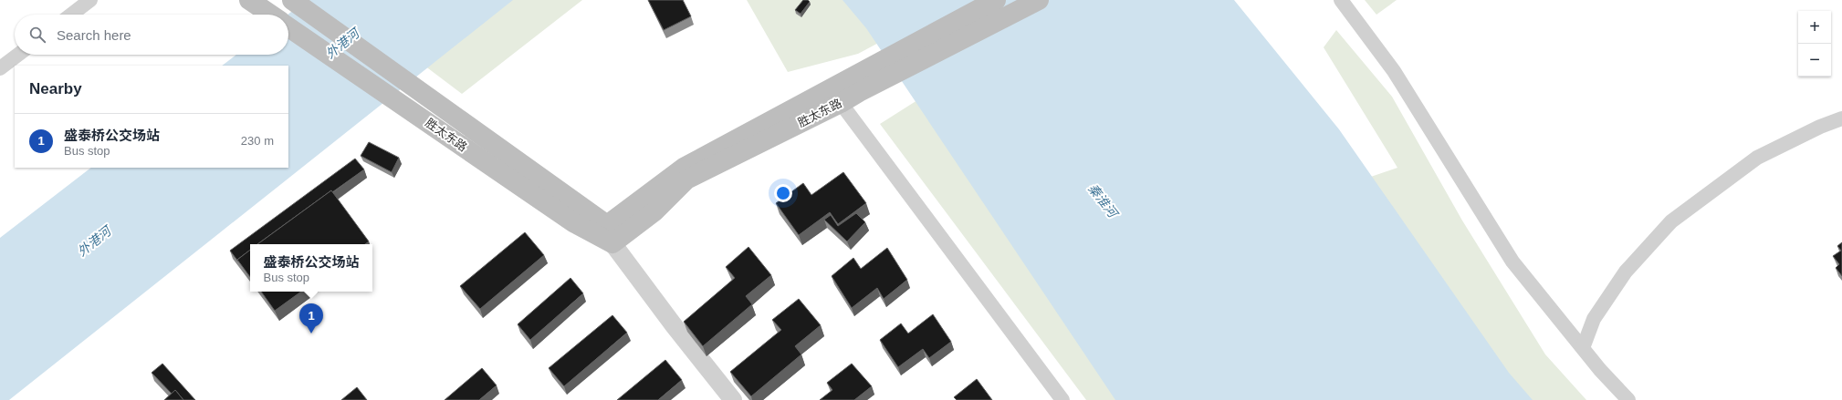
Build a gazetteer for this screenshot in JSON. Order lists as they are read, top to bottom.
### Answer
{
  "streets": {
    "main road": ["胜太东路"]
  },
  "water": ["外港河", "秦淮河"],
  "page": {
    "map_buttons": ["+", "−"],
    "search": "Search here",
    "heading": "Nearby",
    "list": [
      {
        "mark": "1",
        "name": "盛泰桥公交场站",
        "note": "Bus stop",
        "value": "230 m"
      }
    ],
    "popup": ["盛泰桥公交场站", "Bus stop"],
    "pins": "1"
  }
}
